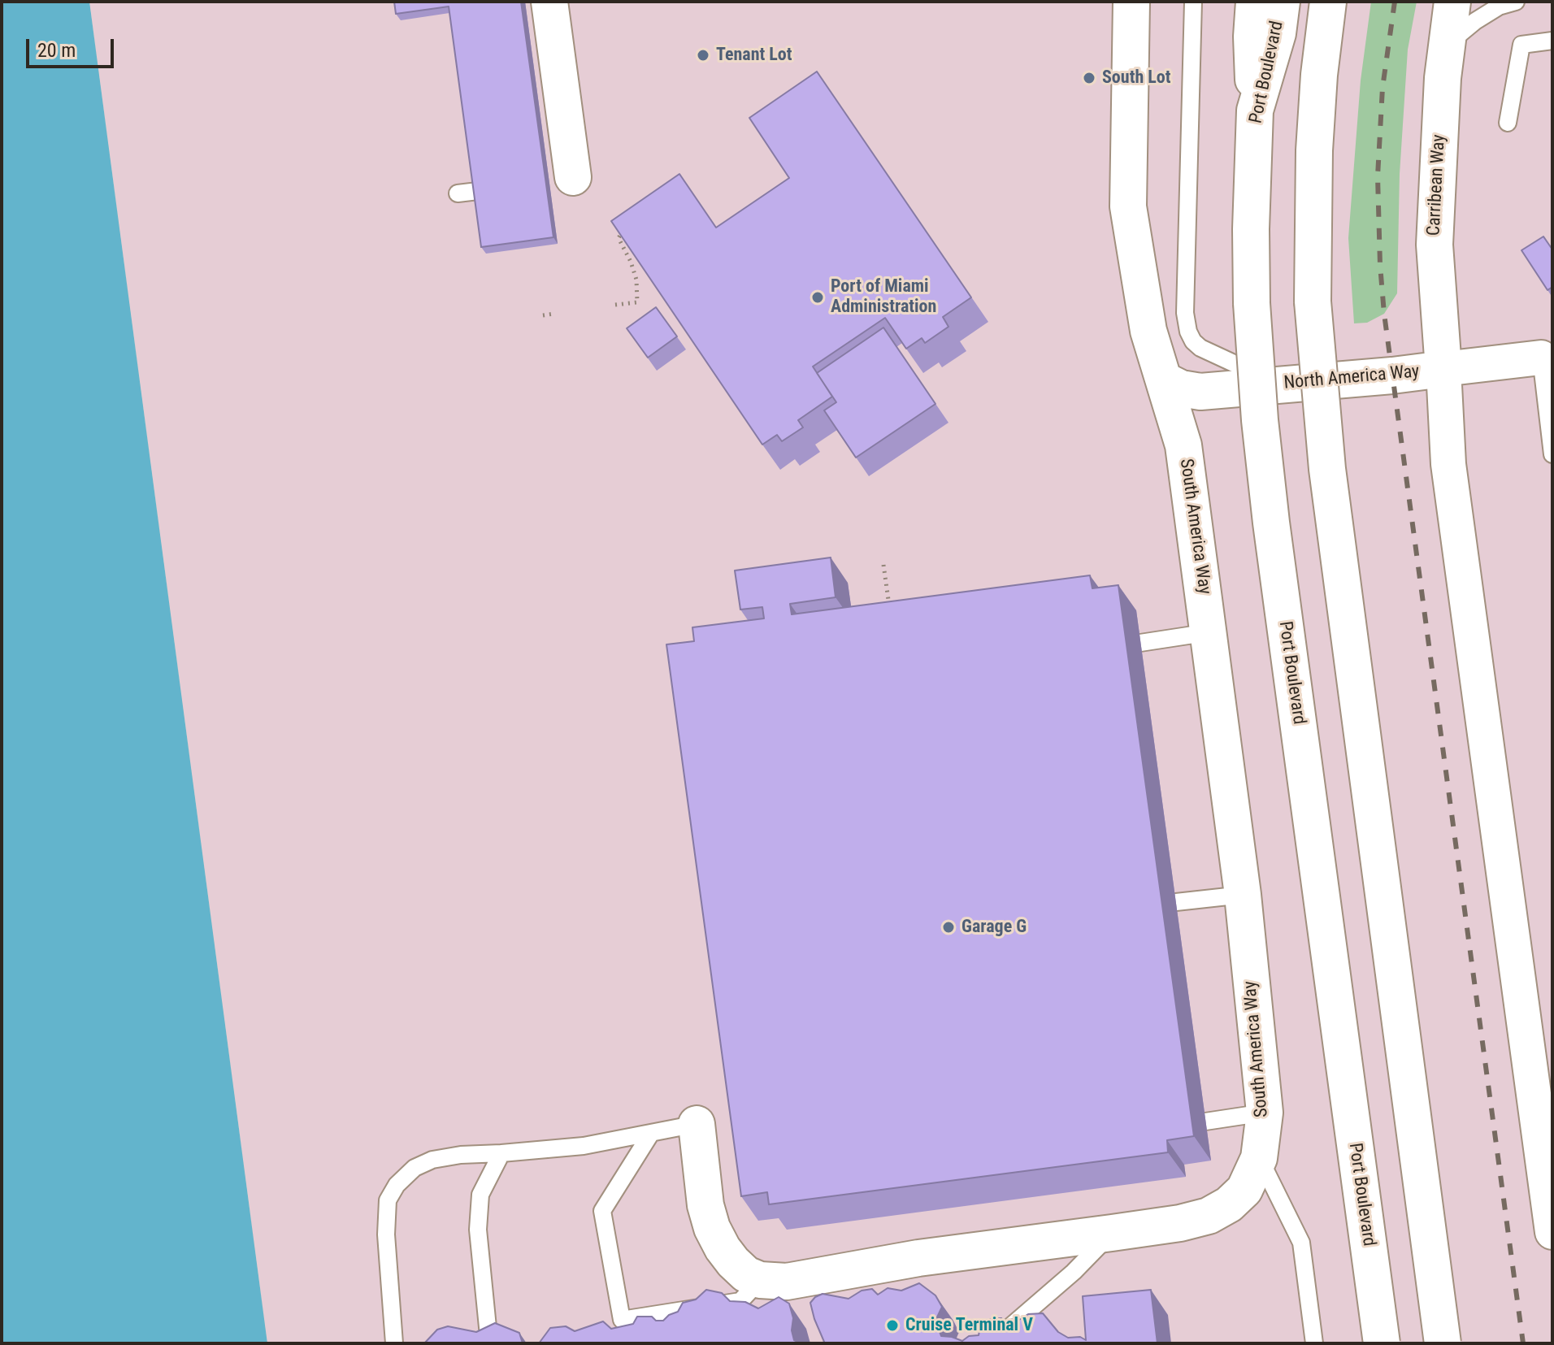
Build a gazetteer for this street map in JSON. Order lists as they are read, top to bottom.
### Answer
{
  "streets": {
    "main road": [
      "Port Boulevard",
      "Carribean Way",
      "North America Way",
      "South America Way"
    ]
  },
  "crossings": [
    ["Carribean Way", "North America Way"],
    ["North America Way", "South America Way"]
  ],
  "places": [
    "Tenant Lot",
    "South Lot",
    "Port of Miami Administration",
    "Garage G",
    "Cruise Terminal V"
  ],
  "scale_bar": "20 m"
}
